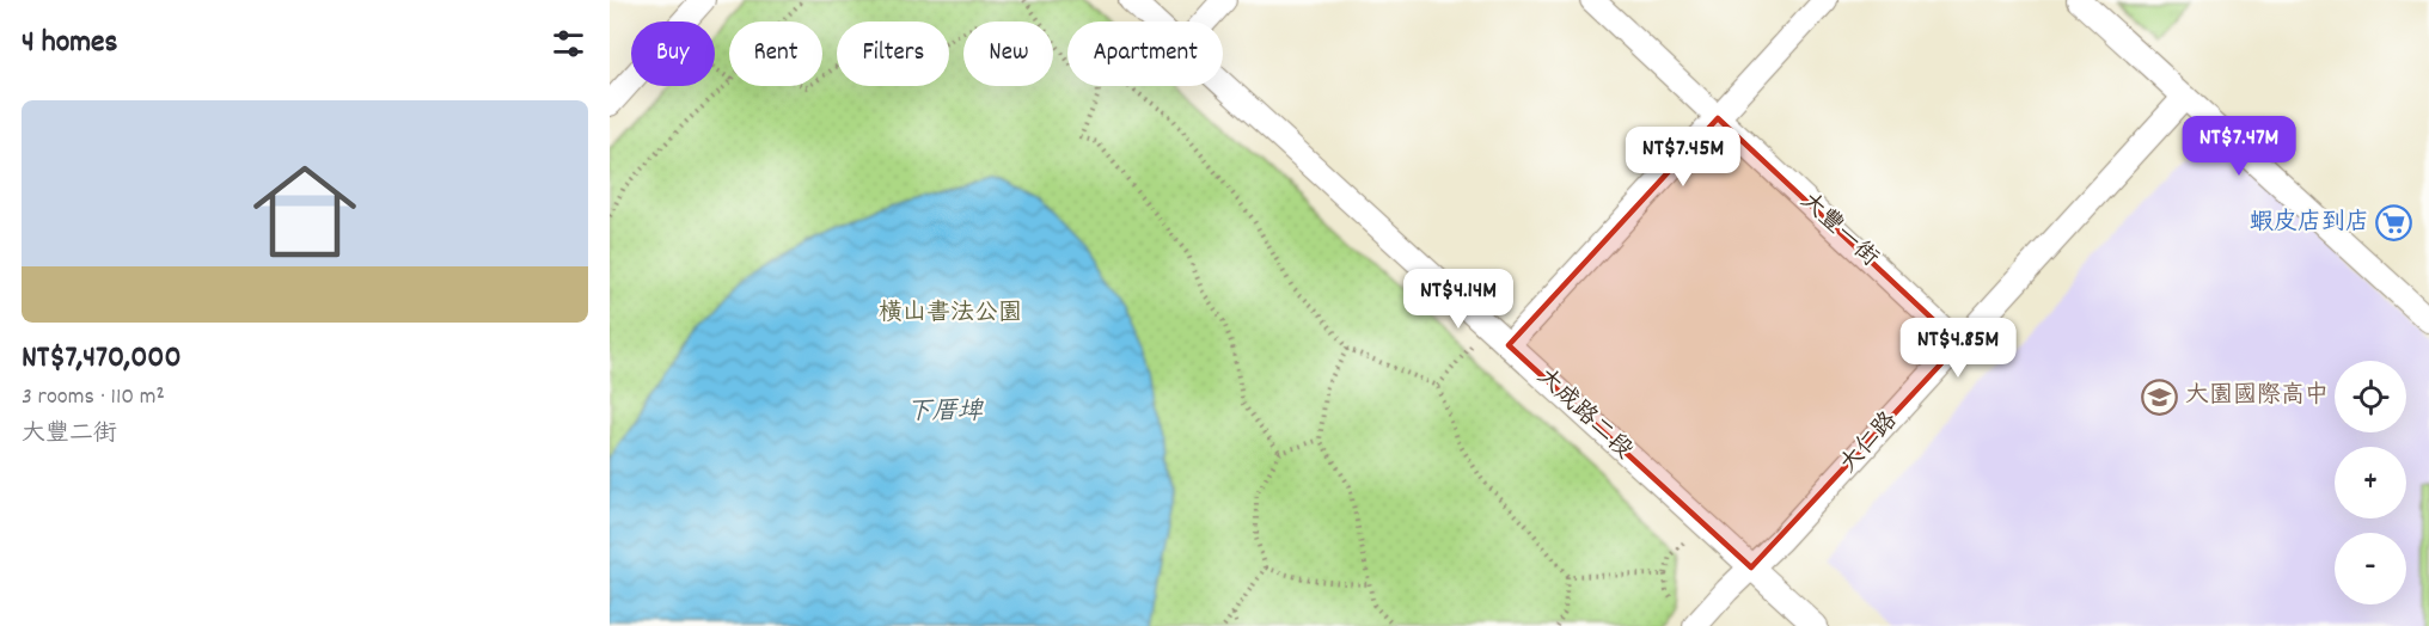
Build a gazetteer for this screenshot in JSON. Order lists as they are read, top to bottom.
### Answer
{
  "streets": {
    "street": ["大豐一街", "大成路二段", "大仁路"]
  },
  "crossings": [
    ["大豐一街", "大仁路"],
    ["大成路二段", "大仁路"]
  ],
  "water": ["下厝埤"],
  "parks": ["橫山書法公園"],
  "places": {
    "supermarket": ["蝦皮店到店"],
    "school or university": ["大園國際高中"]
  },
  "page": {
    "heading": "4 homes",
    "chip": [
      "Buy",
      "Rent",
      "Filters",
      "New",
      "Apartment"
    ],
    "list": [
      {
        "name": "NT$7,470,000",
        "note": "3 rooms · 110 m² · 大豐二街"
      }
    ],
    "price": [
      "NT$7.47M",
      "NT$7.45M",
      "NT$4.14M",
      "NT$4.85M"
    ],
    "map_buttons": ["+", "−"]
  }
}
